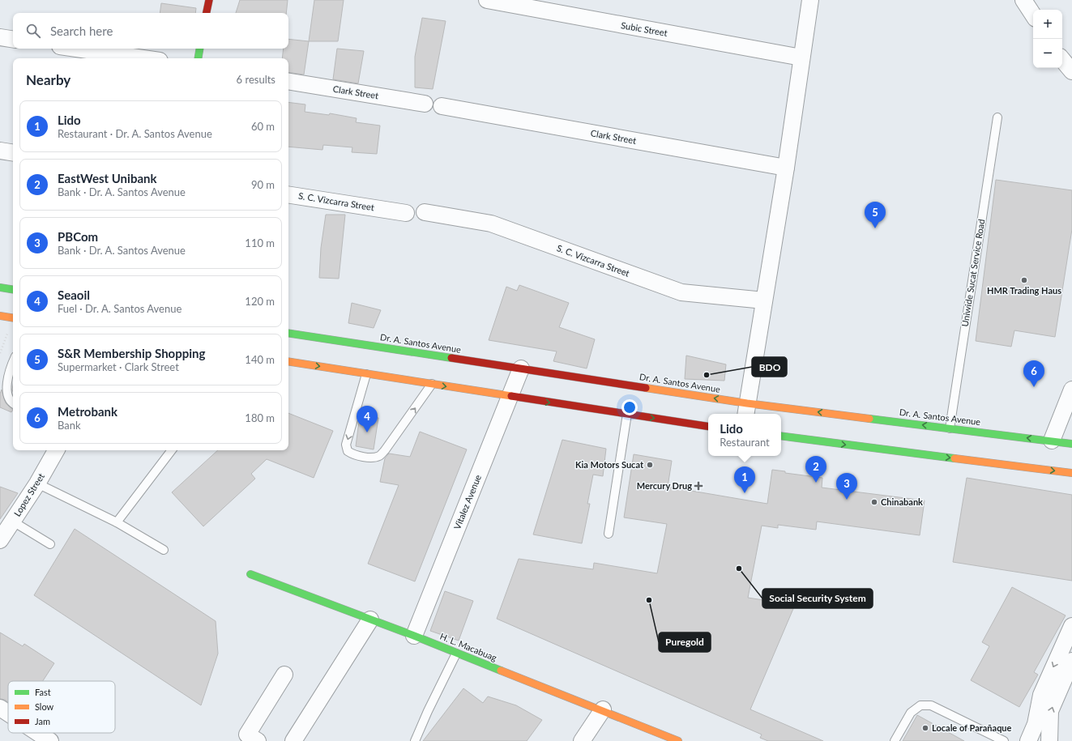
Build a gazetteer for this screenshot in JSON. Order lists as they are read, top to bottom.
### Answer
{
  "streets": {
    "main road": ["Dr. A. Santos Avenue", "H. L. Macabuag"],
    "street": [
      "Subic Street",
      "Clark Street",
      "S. C. Vizcarra Street",
      "Lopez Street",
      "Vitalez Avenue"
    ],
    "lane": ["Uniwide Sucat Service Road"]
  },
  "crossings": [
    ["Uniwide Sucat Service Road", "Dr. A. Santos Avenue"],
    ["Dr. A. Santos Avenue", "Vitalez Avenue"],
    ["Vitalez Avenue", "H. L. Macabuag"]
  ],
  "places": {
    "other": [
      "HMR Trading Haus",
      "BDO",
      "Kia Motors Sucat",
      "Chinabank",
      "Social Security System",
      "Puregold",
      "Locale of Parañaque"
    ],
    "health": ["Mercury Drug"]
  },
  "legend": ["Fast", "Slow", "Jam"],
  "page": {
    "map_buttons": ["+", "−"],
    "search": "Search here",
    "heading": ["Nearby", "6 results"],
    "list": [
      {
        "mark": "1",
        "name": "Lido",
        "note": "Restaurant · Dr. A. Santos Avenue",
        "value": "60 m"
      },
      {
        "mark": "2",
        "name": "EastWest Unibank",
        "note": "Bank · Dr. A. Santos Avenue",
        "value": "90 m"
      },
      {
        "mark": "3",
        "name": "PBCom",
        "note": "Bank · Dr. A. Santos Avenue",
        "value": "110 m"
      },
      {
        "mark": "4",
        "name": "Seaoil",
        "note": "Fuel · Dr. A. Santos Avenue",
        "value": "120 m"
      },
      {
        "mark": "5",
        "name": "S&R Membership Shopping",
        "note": "Supermarket · Clark Street",
        "value": "140 m"
      },
      {
        "mark": "6",
        "name": "Metrobank",
        "note": "Bank",
        "value": "180 m"
      }
    ],
    "pins": [
      "5",
      "6",
      "4",
      "2",
      "1",
      "3"
    ],
    "popup": ["Lido", "Restaurant"]
  }
}
